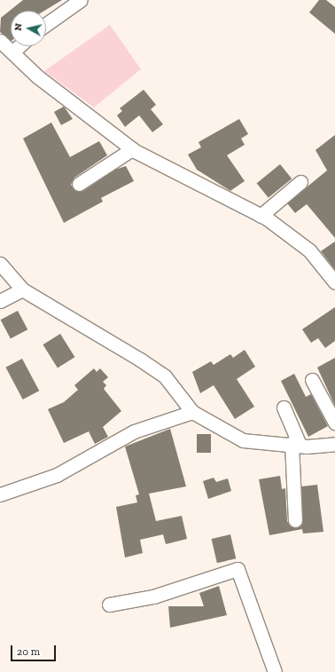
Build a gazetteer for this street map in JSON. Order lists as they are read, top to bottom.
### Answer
{
  "scale_bar": "20 m",
  "north": "left"
}
